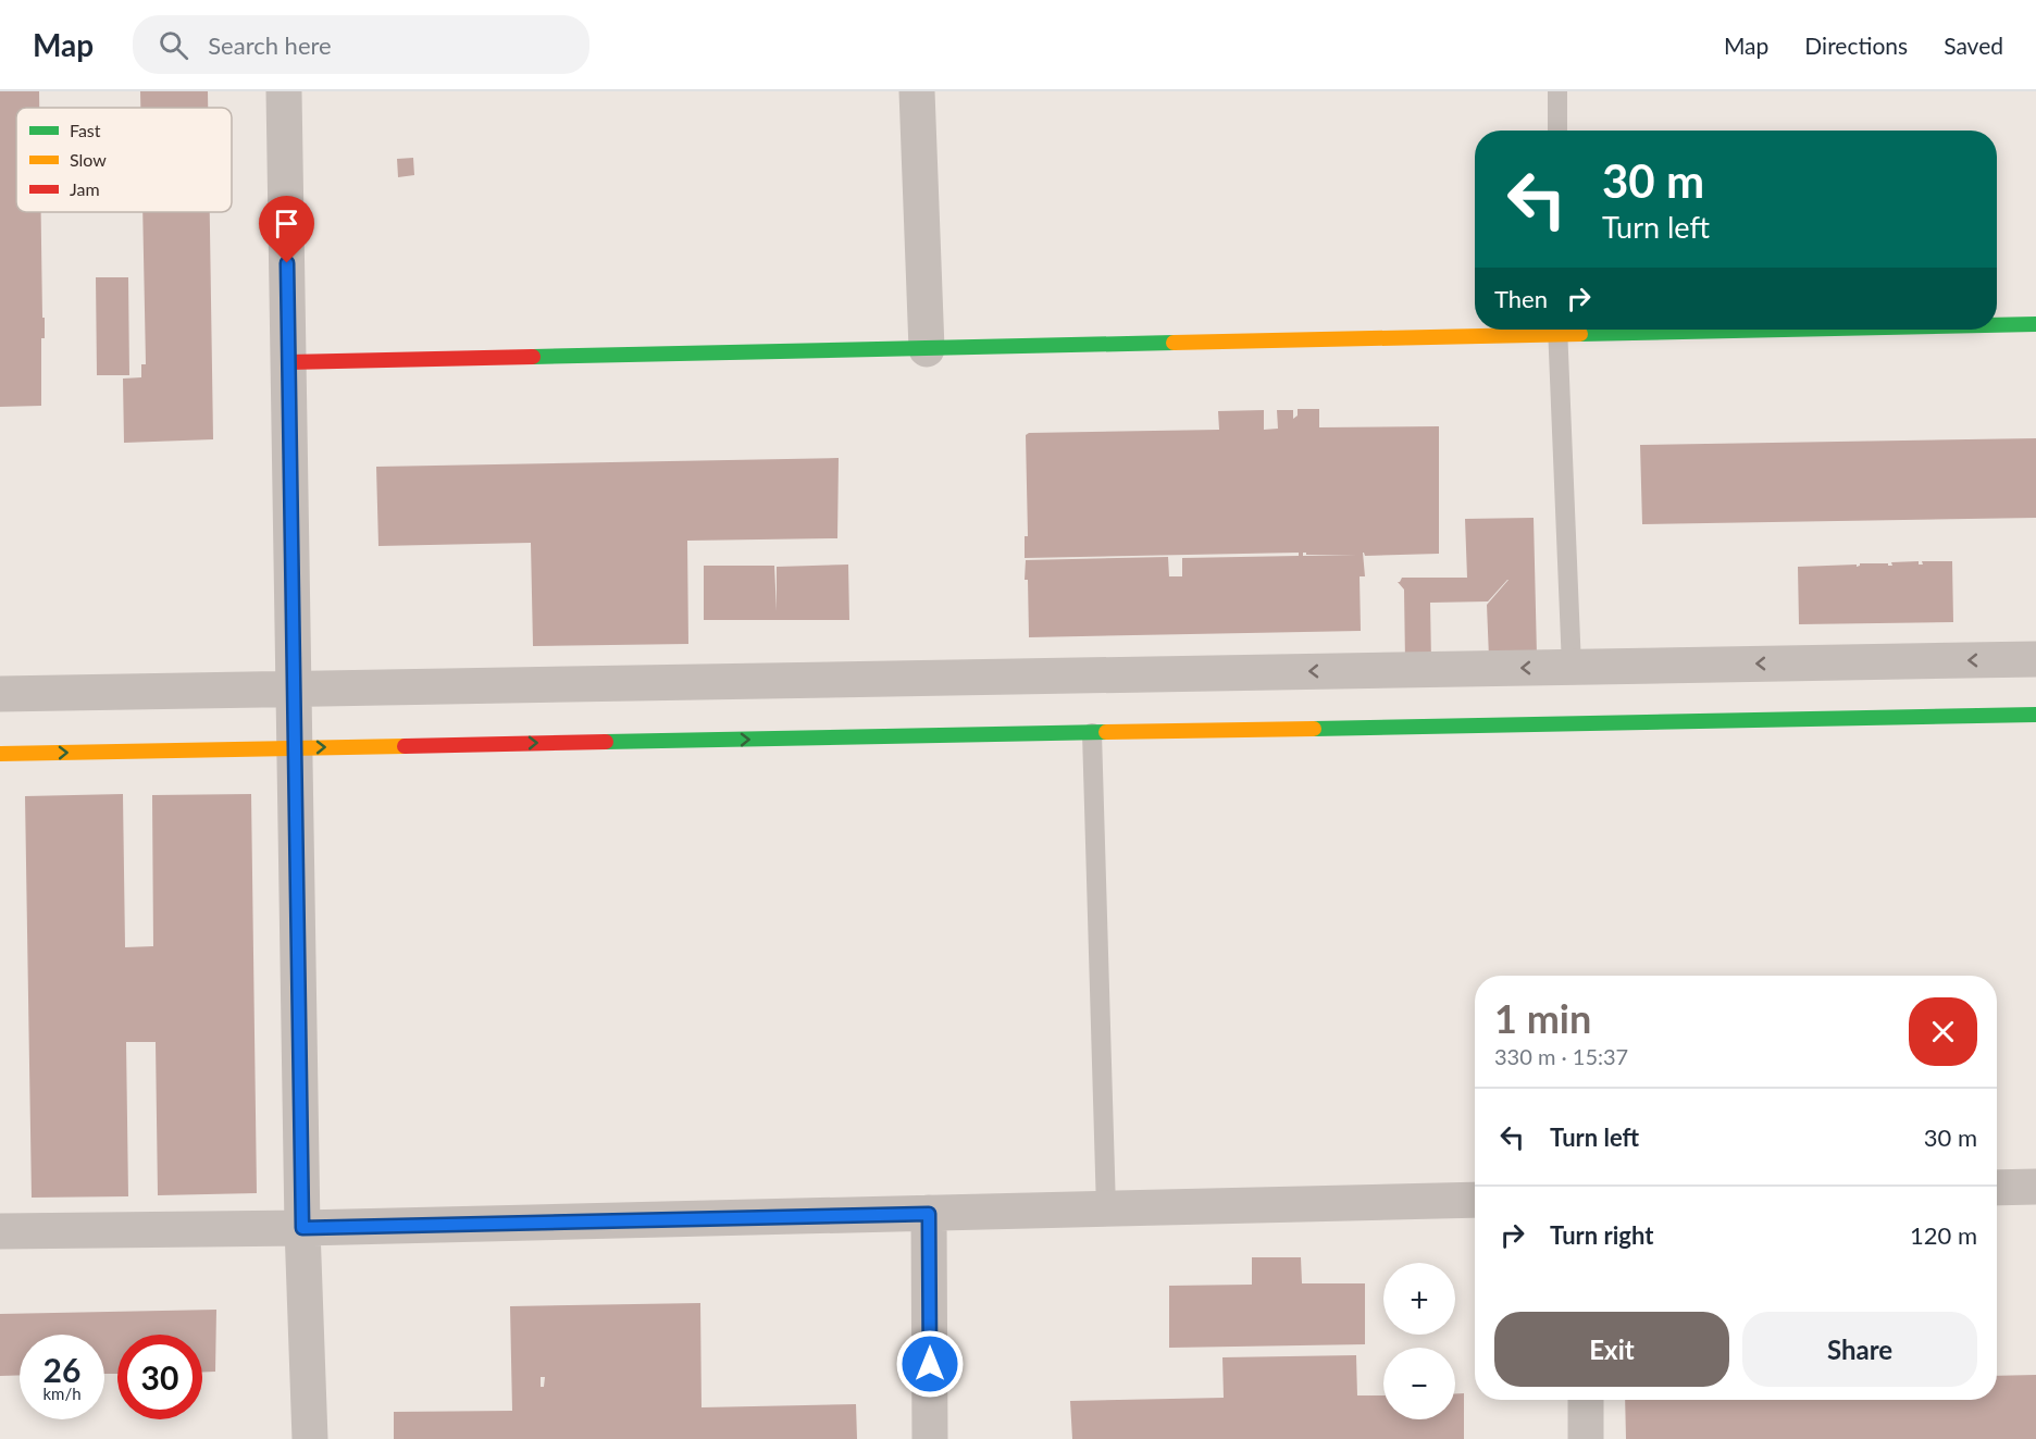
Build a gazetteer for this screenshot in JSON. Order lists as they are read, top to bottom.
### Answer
{
  "legend": ["Fast", "Slow", "Jam"],
  "page": {
    "header": "Map",
    "search": "Search here",
    "nav": ["Map", "Directions", "Saved"],
    "turn": ["30 m", "Turn left"],
    "then": "Then",
    "heading": ["1 min", "330 m · 15:37"],
    "list": [
      {
        "name": "Turn left",
        "value": "30 m"
      },
      {
        "name": "Turn right",
        "value": "120 m"
      }
    ],
    "map_buttons": ["+", "−"],
    "buttons": ["Exit", "Share"],
    "speed": "26 km/h",
    "limit": "30"
  }
}
